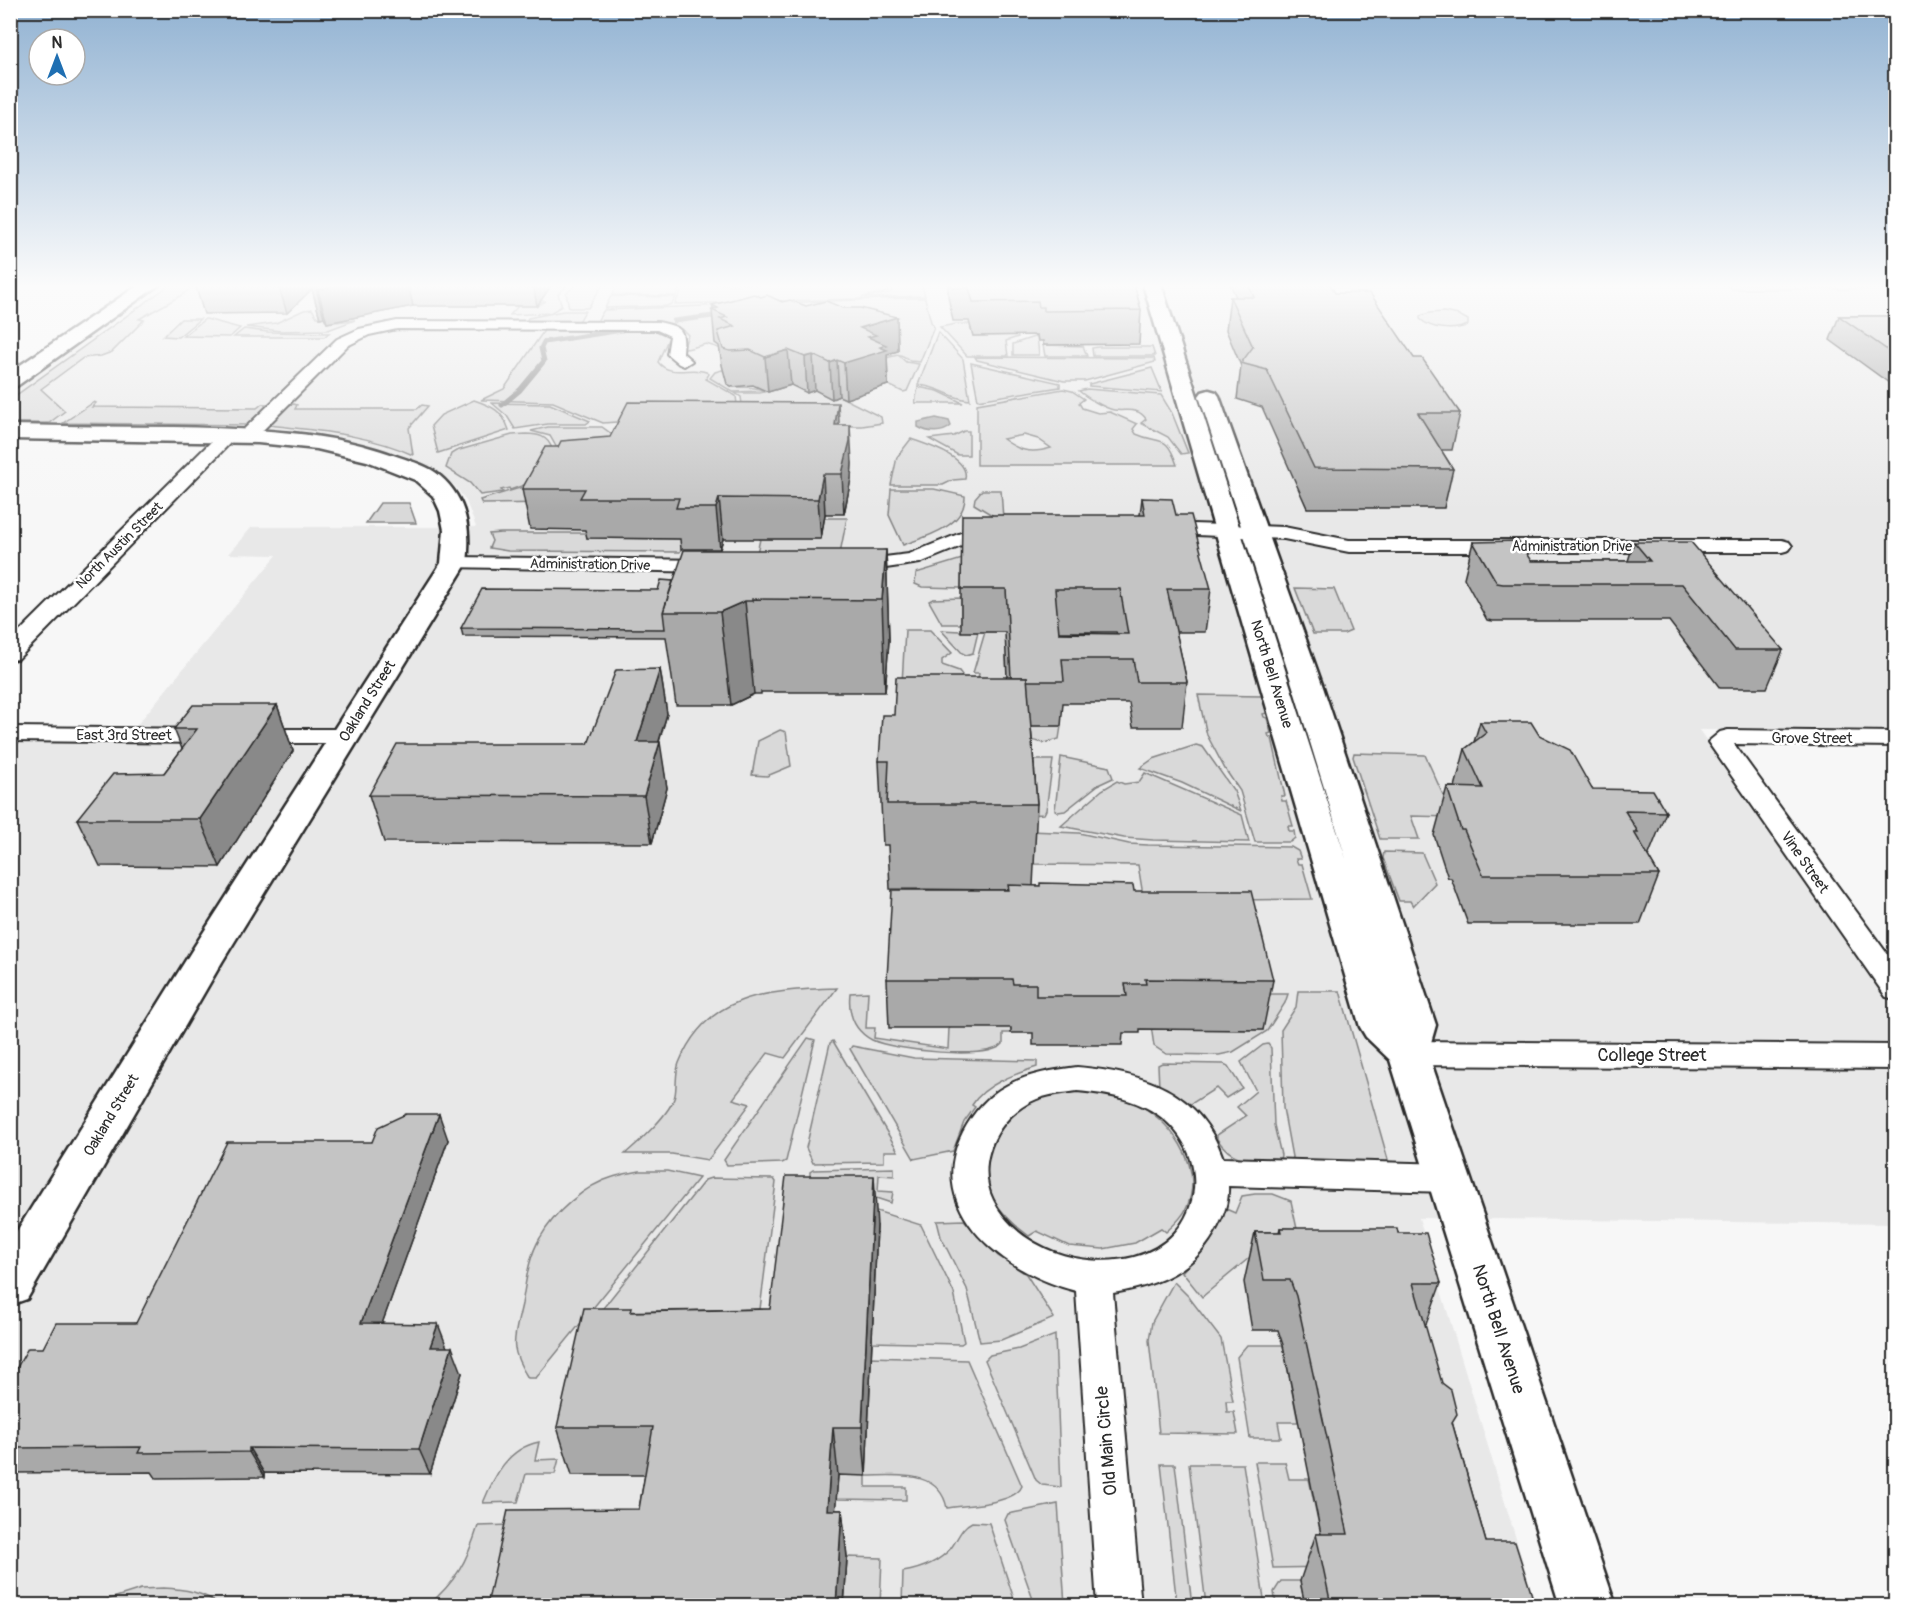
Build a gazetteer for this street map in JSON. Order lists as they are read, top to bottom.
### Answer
{
  "streets": {
    "main road": ["North Bell Avenue", "Oakland Street"],
    "street": [
      "North Austin Street",
      "Administration Drive",
      "East 3rd Street",
      "Grove Street",
      "Vine Street",
      "College Street",
      "Old Main Circle"
    ]
  },
  "crossings": [
    ["North Austin Street", "Oakland Street"],
    ["Administration Drive", "North Bell Avenue"],
    ["Administration Drive", "Oakland Street"],
    ["North Bell Avenue", "College Street"],
    ["Oakland Street", "East 3rd Street"],
    ["Grove Street", "Vine Street"]
  ],
  "north": "top"
}
